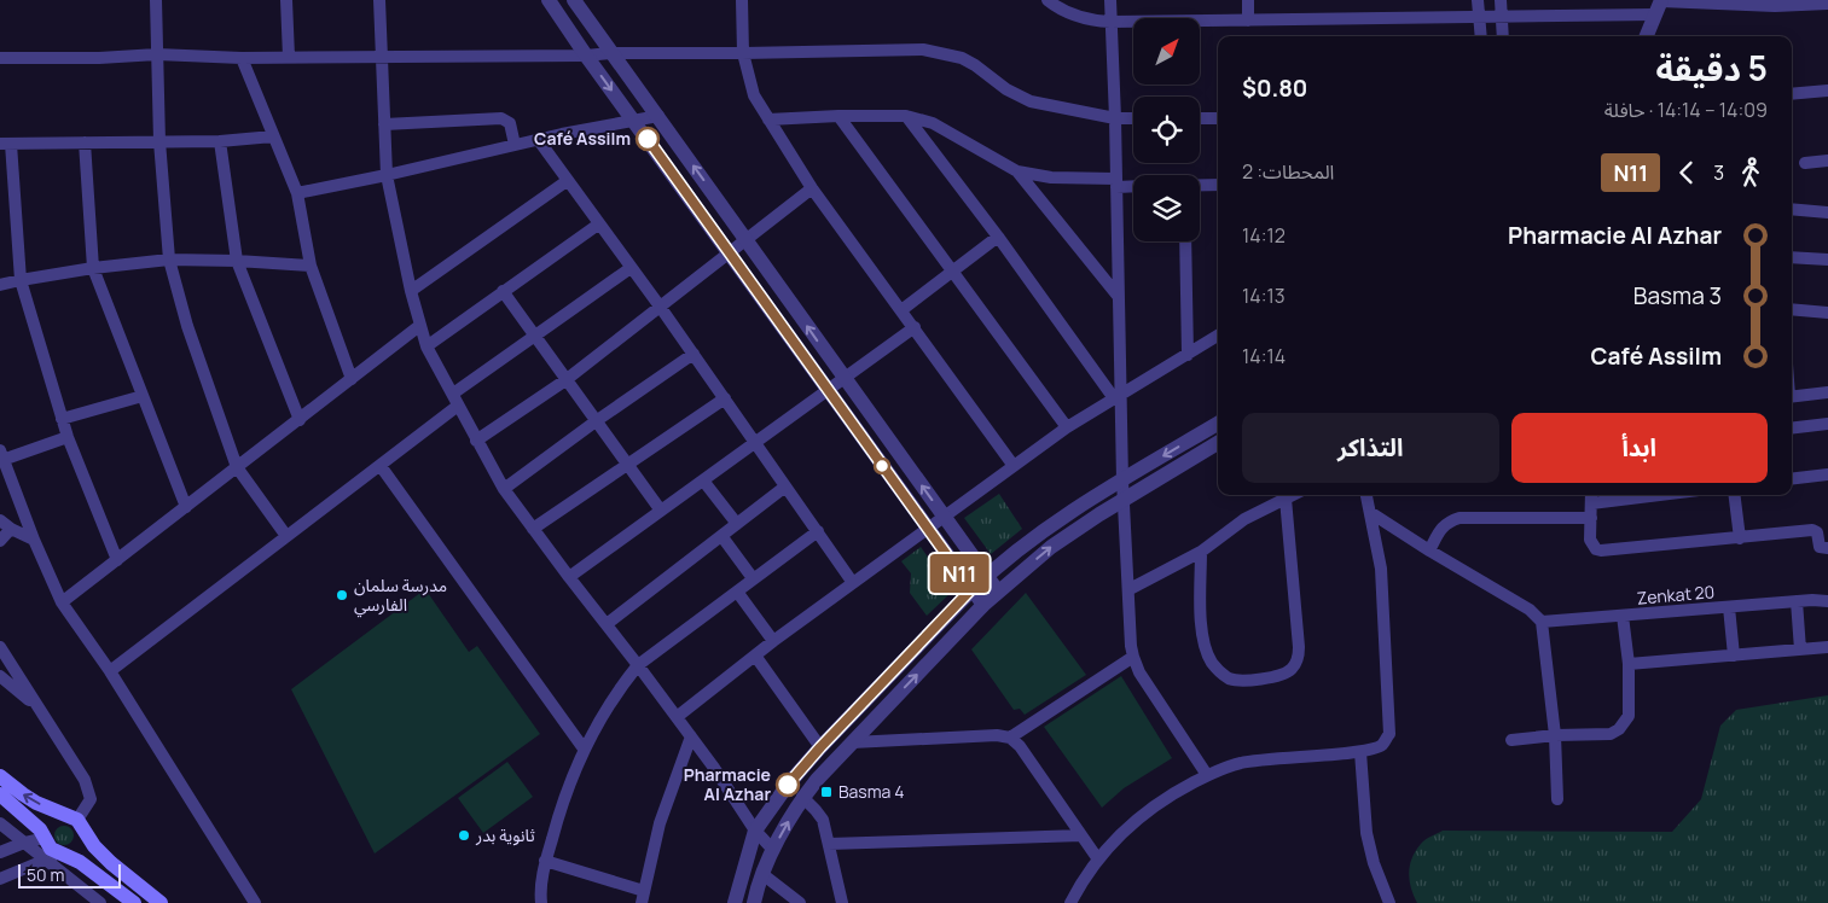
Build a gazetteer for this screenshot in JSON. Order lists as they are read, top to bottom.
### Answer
{
  "streets": {
    "street": ["Zenkat 20"]
  },
  "places": {
    "other": [
      "Café Assilm",
      "مدرسة سلمان الفارسي",
      "Pharmacie Al Azhar",
      "ثانوية بدر"
    ],
    "transit": ["Basma 4"]
  },
  "lines": ["bus line N11"],
  "scale_bar": "50 m",
  "north": "top right",
  "page": {
    "on_map": "N11",
    "heading": ["5 دقيقة", "14:09 – 14:14 · حافلة", "$0.80"],
    "legs": ["3", "N11", "المحطات: 2"],
    "list": [
      {
        "name": "Pharmacie Al Azhar",
        "value": "14:12"
      },
      {
        "name": "Basma 3",
        "value": "14:13"
      },
      {
        "name": "Café Assilm",
        "value": "14:14"
      }
    ],
    "buttons": ["ابدأ", "التذاكر"],
    "scale": "50 m"
  }
}
